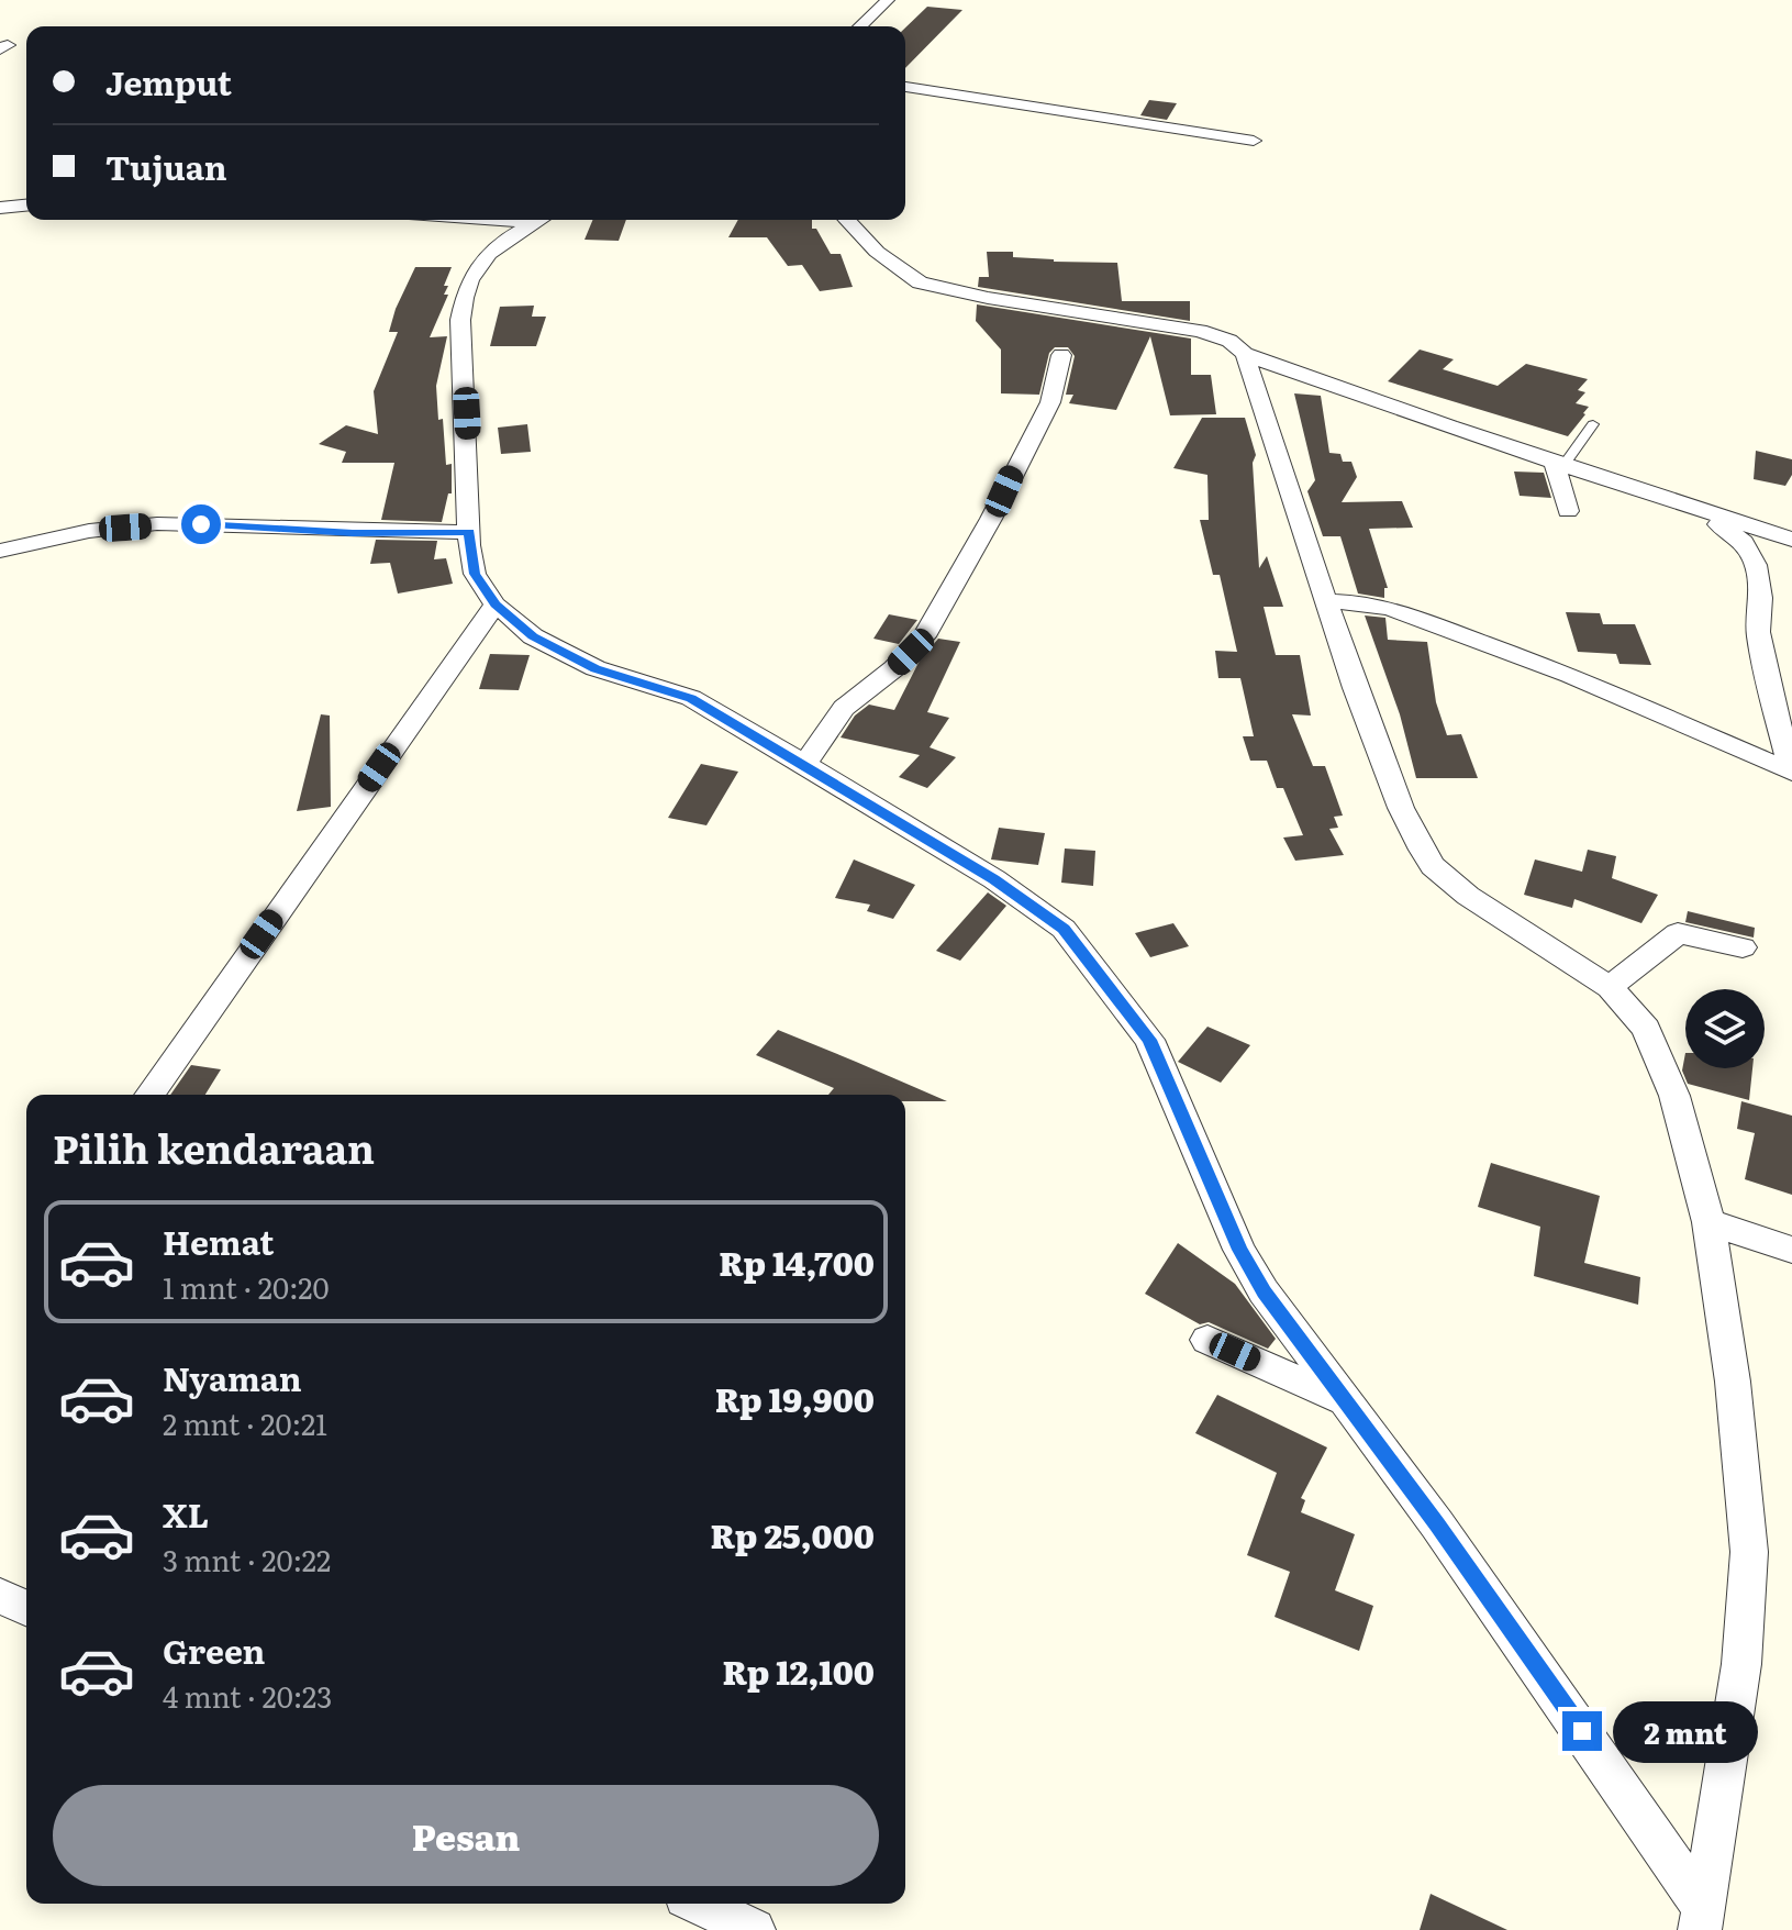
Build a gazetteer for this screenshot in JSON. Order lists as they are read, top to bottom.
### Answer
{
  "page": {
    "banner": ["Jemput", "Tujuan"],
    "heading": "Pilih kendaraan",
    "list": [
      {
        "name": "Hemat",
        "note": "1 mnt · 20:20",
        "value": "Rp 14,700"
      },
      {
        "name": "Nyaman",
        "note": "2 mnt · 20:21",
        "value": "Rp 19,900"
      },
      {
        "name": "XL",
        "note": "3 mnt · 20:22",
        "value": "Rp 25,000"
      },
      {
        "name": "Green",
        "note": "4 mnt · 20:23",
        "value": "Rp 12,100"
      }
    ],
    "bubble": "2 mnt",
    "buttons": "Pesan"
  }
}
